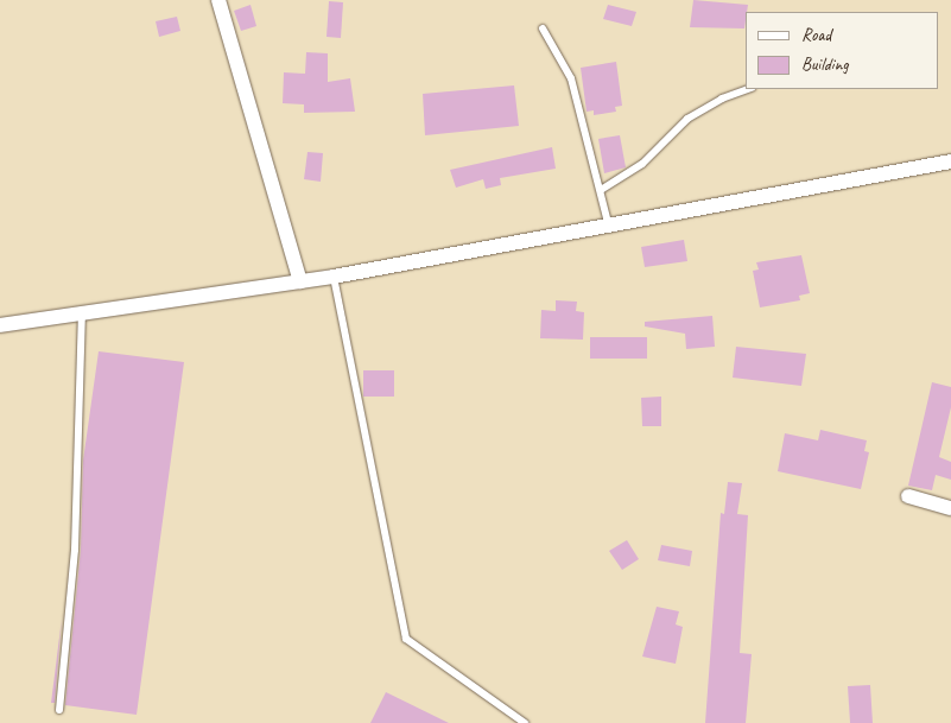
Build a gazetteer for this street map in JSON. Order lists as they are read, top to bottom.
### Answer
{
  "legend": ["Road", "Building"]
}
